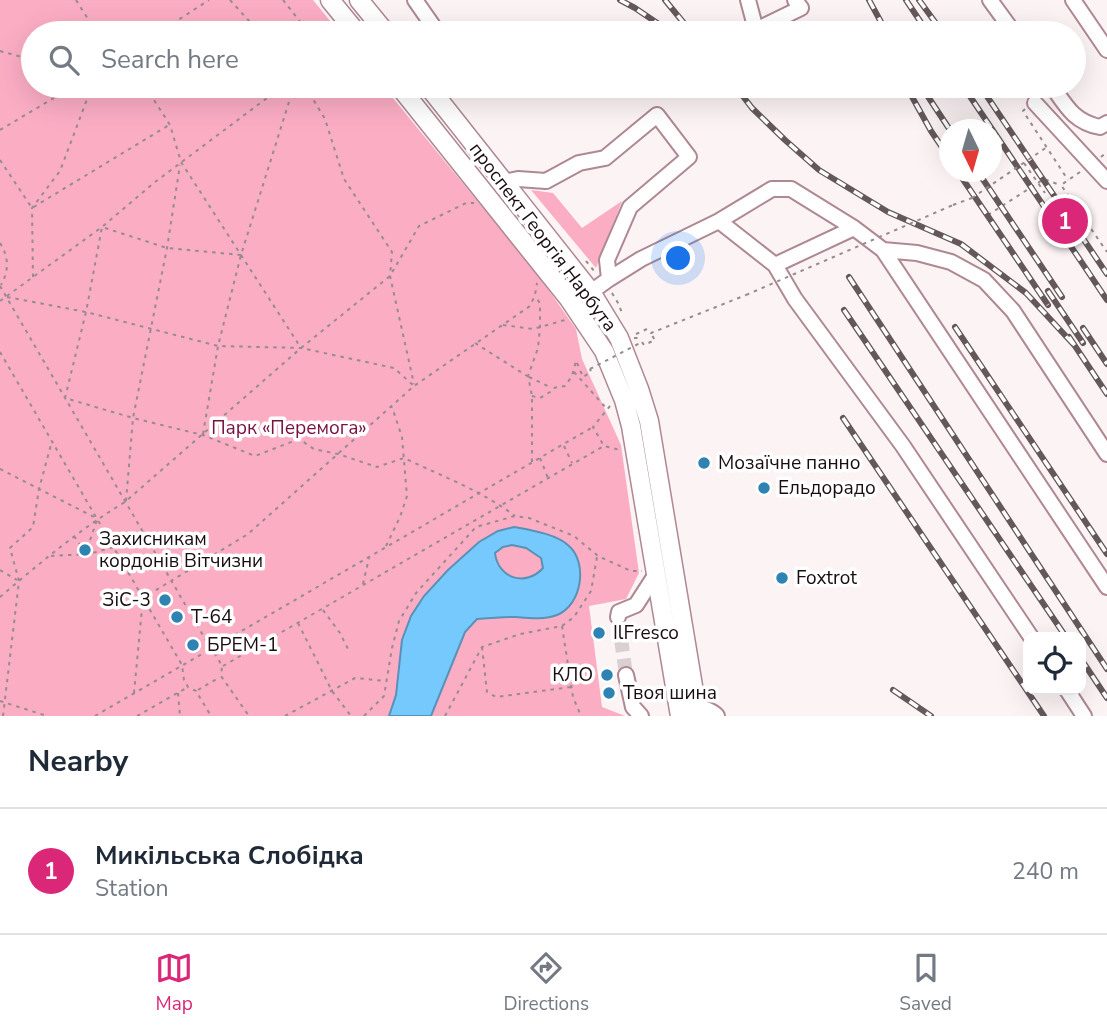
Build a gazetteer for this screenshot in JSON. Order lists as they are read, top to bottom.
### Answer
{
  "streets": {
    "main road": ["проспект Георгія Нарбута"]
  },
  "parks": ["Парк «Перемога»"],
  "places": [
    "Мозаїчне панно",
    "Ельдорадо",
    "Захисникам кордонів Вітчизни",
    "Foxtrot",
    "ЗіС-3",
    "Т-64",
    "IlFresco",
    "БРЕМ-1",
    "КЛО",
    "Твоя шина"
  ],
  "north": "bottom",
  "page": {
    "search": "Search here",
    "pins": "1",
    "heading": "Nearby",
    "list": [
      {
        "mark": "1",
        "name": "Микільська Слобідка",
        "note": "Station",
        "value": "240 m"
      }
    ],
    "nav": ["Map", "Directions", "Saved"]
  }
}
